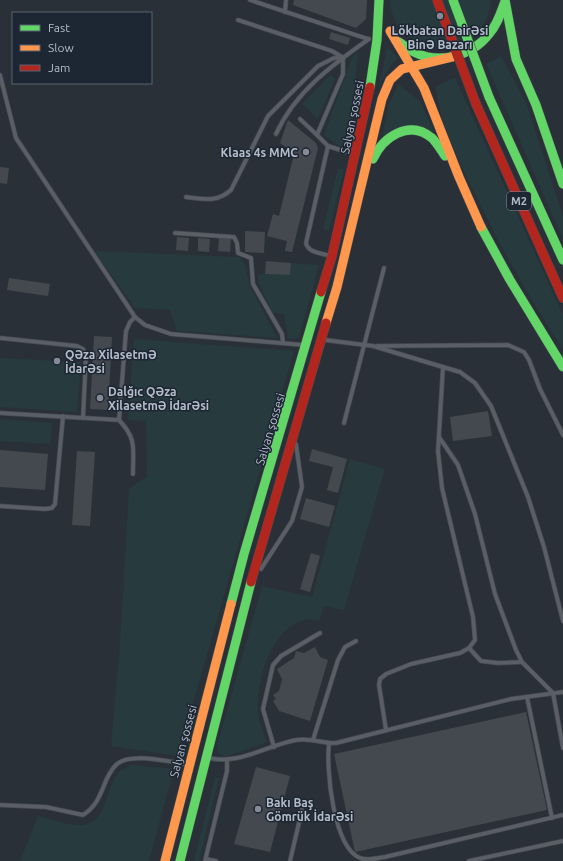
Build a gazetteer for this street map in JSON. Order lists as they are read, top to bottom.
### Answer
{
  "streets": {
    "highway": ["Salyan şossesi", "M2"]
  },
  "places": [
    "Lökbatan Dairəsi Binə Bazarı",
    "Klaas 4s MMC",
    "Qəza Xilasetmə İdarəsi",
    "Dalğıc Qəza Xilasetmə İdarəsi",
    "Bakı Baş Gömrük İdarəsi"
  ],
  "legend": ["Fast", "Slow", "Jam"]
}
